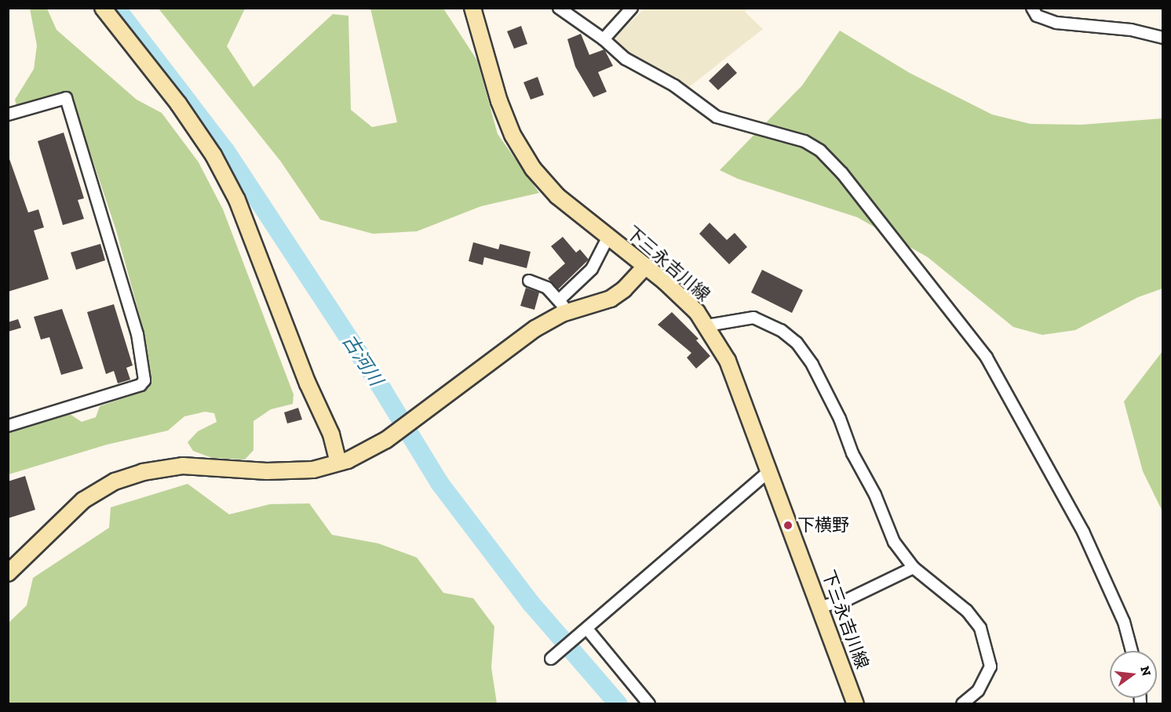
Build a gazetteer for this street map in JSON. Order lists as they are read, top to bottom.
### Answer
{
  "streets": {
    "street": ["下三永吉川線"]
  },
  "water": ["古河川"],
  "places": ["下横野"],
  "north": "right"
}
